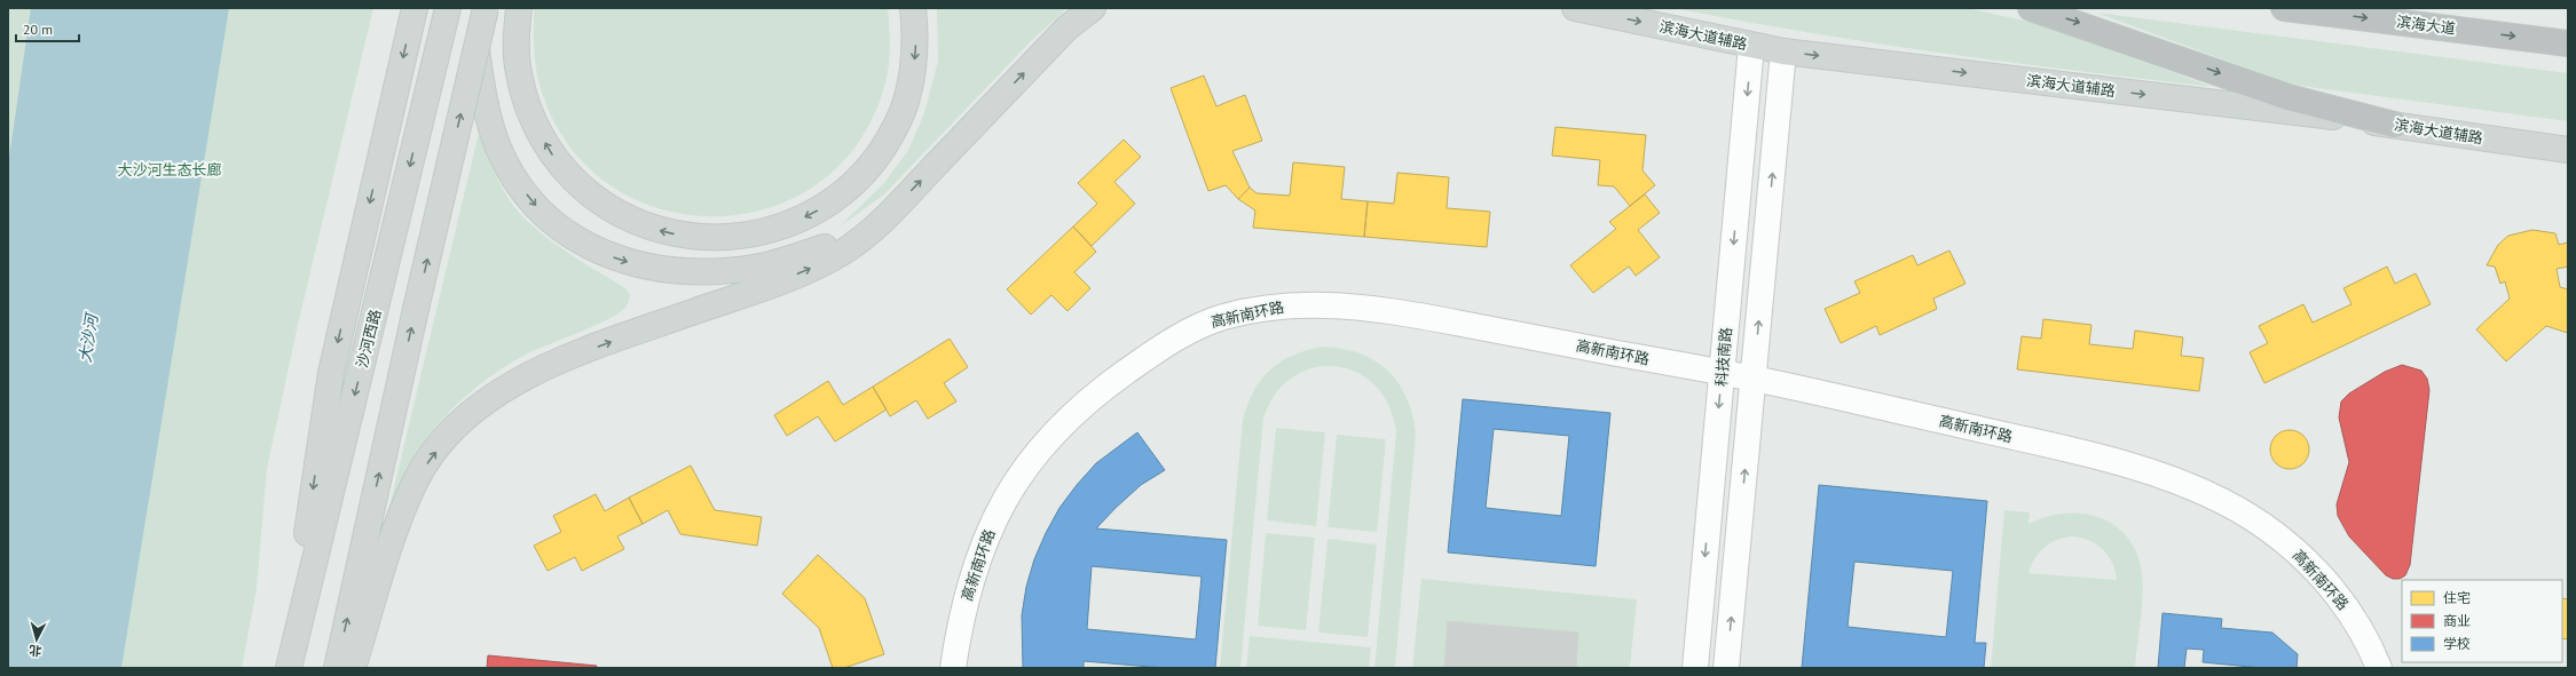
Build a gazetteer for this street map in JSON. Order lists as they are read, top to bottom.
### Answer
{
  "streets": {
    "highway": ["滨海大道"],
    "main road": ["滨海大道辅路", "沙河西路"],
    "street": ["高新南环路", "科技南路"]
  },
  "crossings": [
    ["滨海大道辅路", "科技南路"],
    ["高新南环路", "科技南路"]
  ],
  "one_way": ["滨海大道辅路"],
  "water": ["大沙河"],
  "parks": ["大沙河生态长廊"],
  "legend": ["住宅", "商业", "学校"],
  "scale_bar": "20 m",
  "north": "bottom"
}
